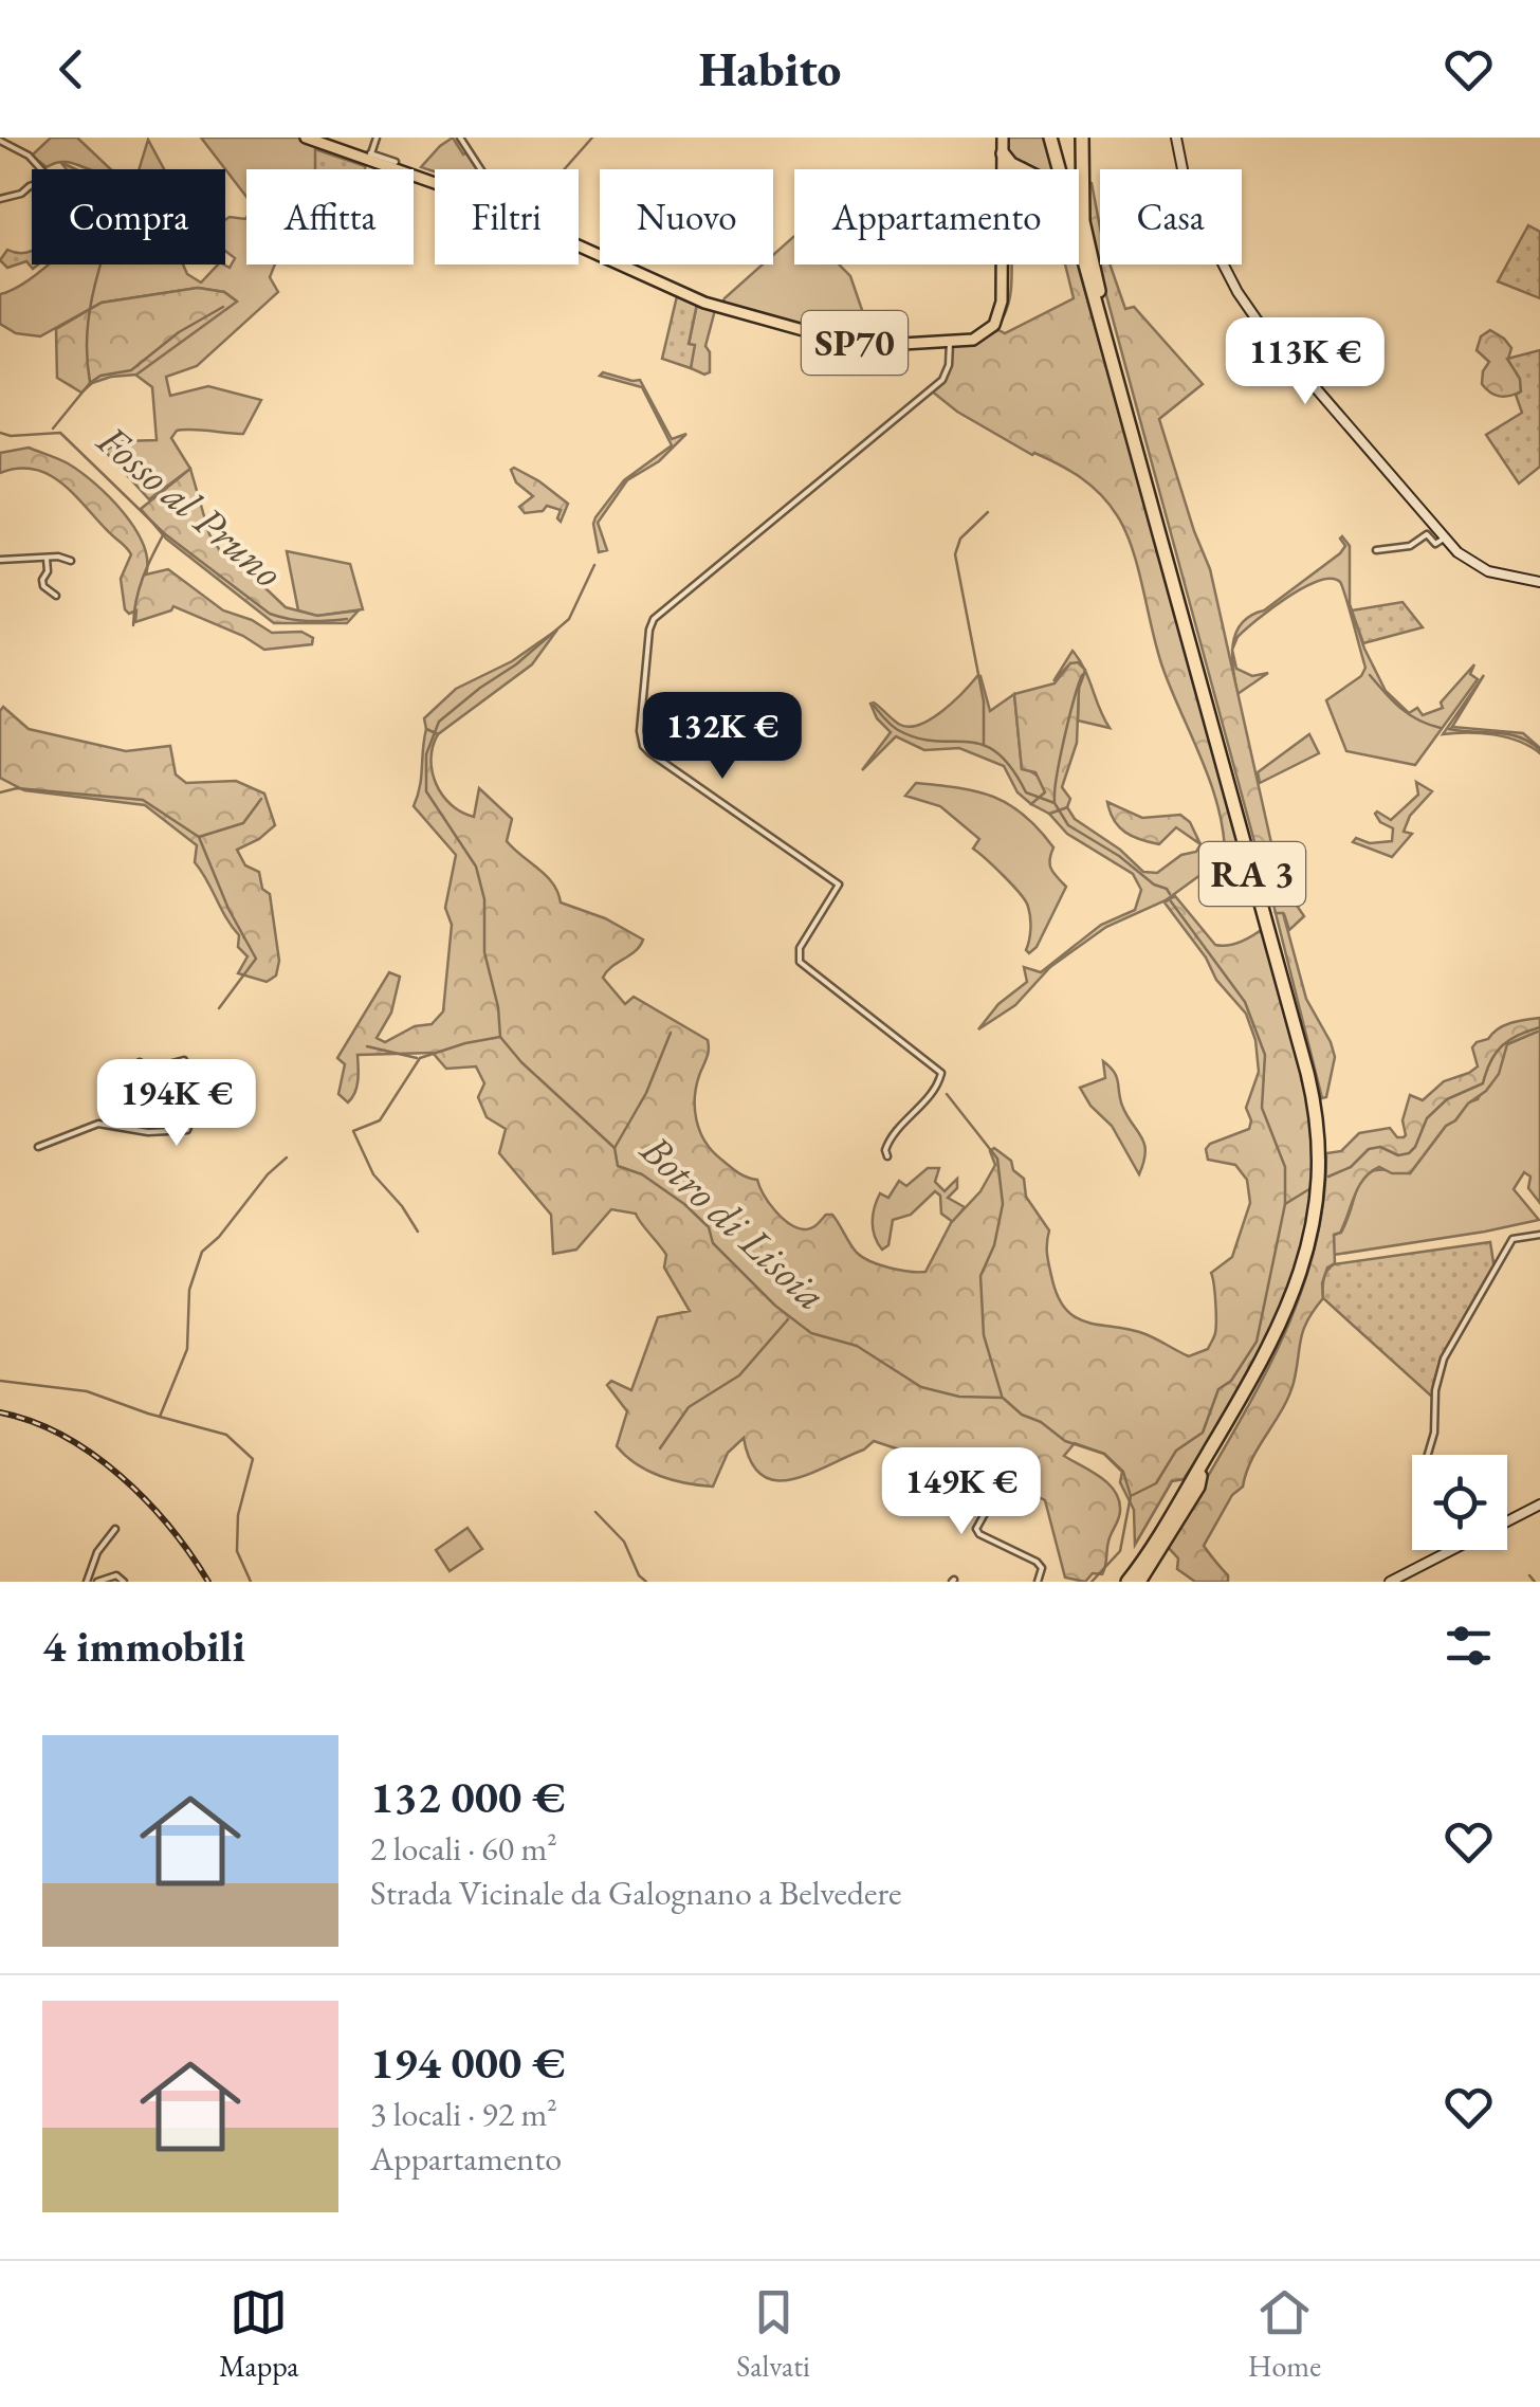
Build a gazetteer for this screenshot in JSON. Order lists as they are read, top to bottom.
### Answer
{
  "streets": {
    "highway": ["RA 3"],
    "main road": ["SP70"]
  },
  "water": ["Fosso al Pruno", "Botro di Lisoia"],
  "page": {
    "header": "Habito",
    "chip": [
      "Compra",
      "Affitta",
      "Filtri",
      "Nuovo",
      "Appartamento",
      "Casa"
    ],
    "price": [
      "113K €",
      "132K €",
      "194K €",
      "149K €"
    ],
    "heading": "4 immobili",
    "list": [
      {
        "name": "132 000 €",
        "note": "2 locali · 60 m² · Strada Vicinale da Galognano a Belvedere"
      },
      {
        "name": "194 000 €",
        "note": "3 locali · 92 m² · Appartamento"
      }
    ],
    "tabs": ["Mappa", "Salvati", "Home"]
  }
}
